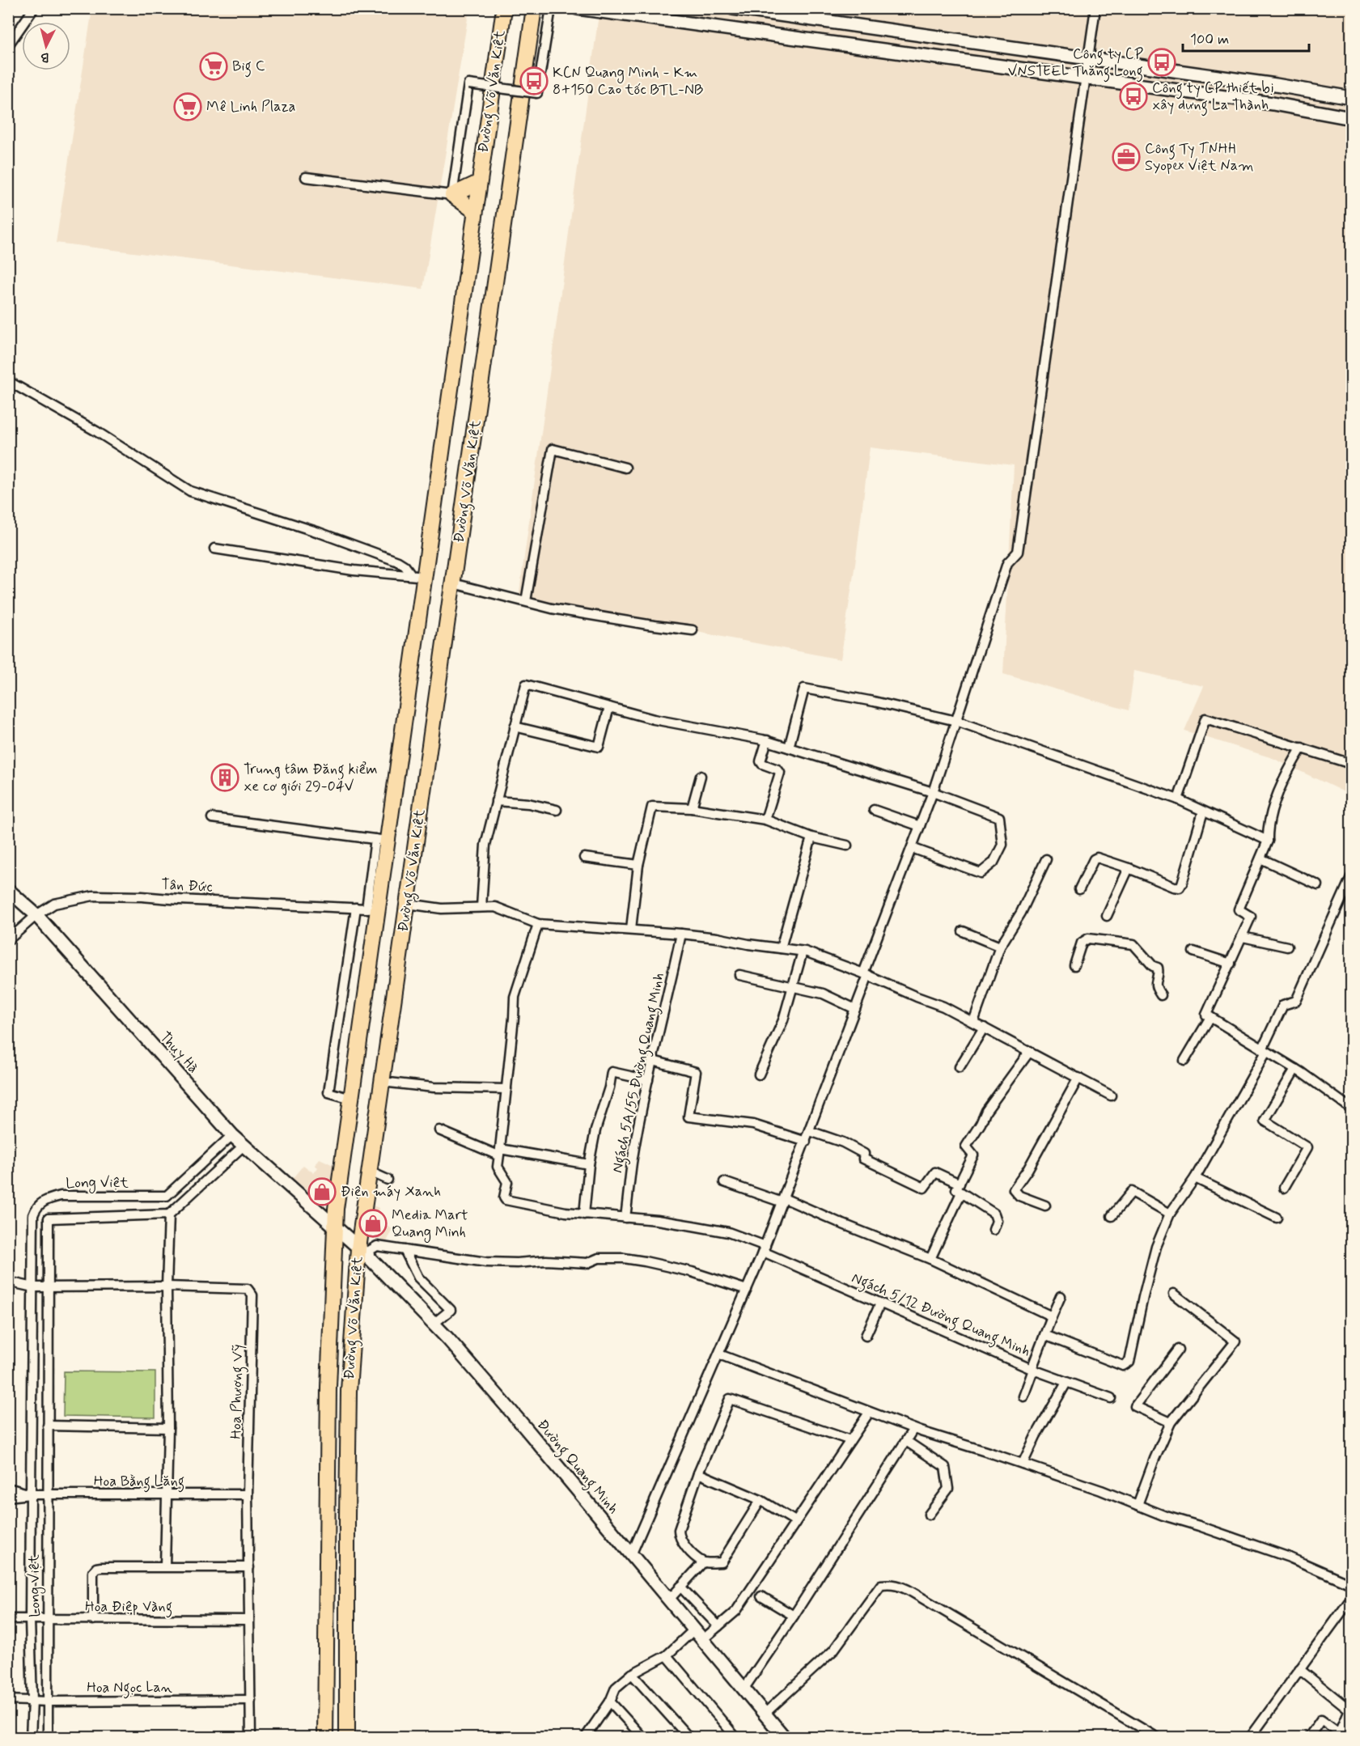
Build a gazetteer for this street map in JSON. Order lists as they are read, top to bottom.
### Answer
{
  "streets": {
    "highway": ["Đường Võ Văn Kiệt"],
    "street": [
      "Tân Đức",
      "Thụy Hà",
      "Ngách 5A/55 Đường Quang Minh",
      "Long Việt",
      "Ngách 5/12 Đường Quang Minh",
      "Hoa Phượng Vỹ",
      "Đường Quang Minh",
      "Hoa Bằng Lăng",
      "Hoa Điệp Vàng",
      "Hoa Ngọc Lan"
    ]
  },
  "crossings": [
    ["Đường Võ Văn Kiệt", "Tân Đức"],
    ["Đường Võ Văn Kiệt", "Thụy Hà"],
    ["Đường Võ Văn Kiệt", "Đường Quang Minh"],
    ["Tân Đức", "Thụy Hà"],
    ["Thụy Hà", "Long Việt"],
    ["Thụy Hà", "Đường Quang Minh"],
    ["Ngách 5A/55 Đường Quang Minh", "Ngách 5/12 Đường Quang Minh"],
    ["Long Việt", "Hoa Phượng Vỹ"],
    ["Long Việt", "Hoa Bằng Lăng"],
    ["Long Việt", "Hoa Điệp Vàng"],
    ["Long Việt", "Hoa Ngọc Lan"],
    ["Hoa Phượng Vỹ", "Hoa Bằng Lăng"],
    ["Hoa Phượng Vỹ", "Hoa Điệp Vàng"],
    ["Hoa Phượng Vỹ", "Hoa Ngọc Lan"]
  ],
  "places": {
    "bus stop": ["Công ty CP VNSTEEL Thăng Long", "KCN Quang Minh - Km 8+150 Cao tốc BTL-NB", "Công ty CP thiết bị xây dựng La Thành"],
    "supermarket": ["Big C", "Mê Linh Plaza"],
    "office": ["Công Ty TNHH Syopex Việt Nam"],
    "building": ["Trung tâm Đăng kiểm xe cơ giới 29-04V"],
    "shop": ["Điện máy Xanh", "Media Mart Quang Minh"]
  },
  "scale_bar": "100 m",
  "north": "bottom"
}
